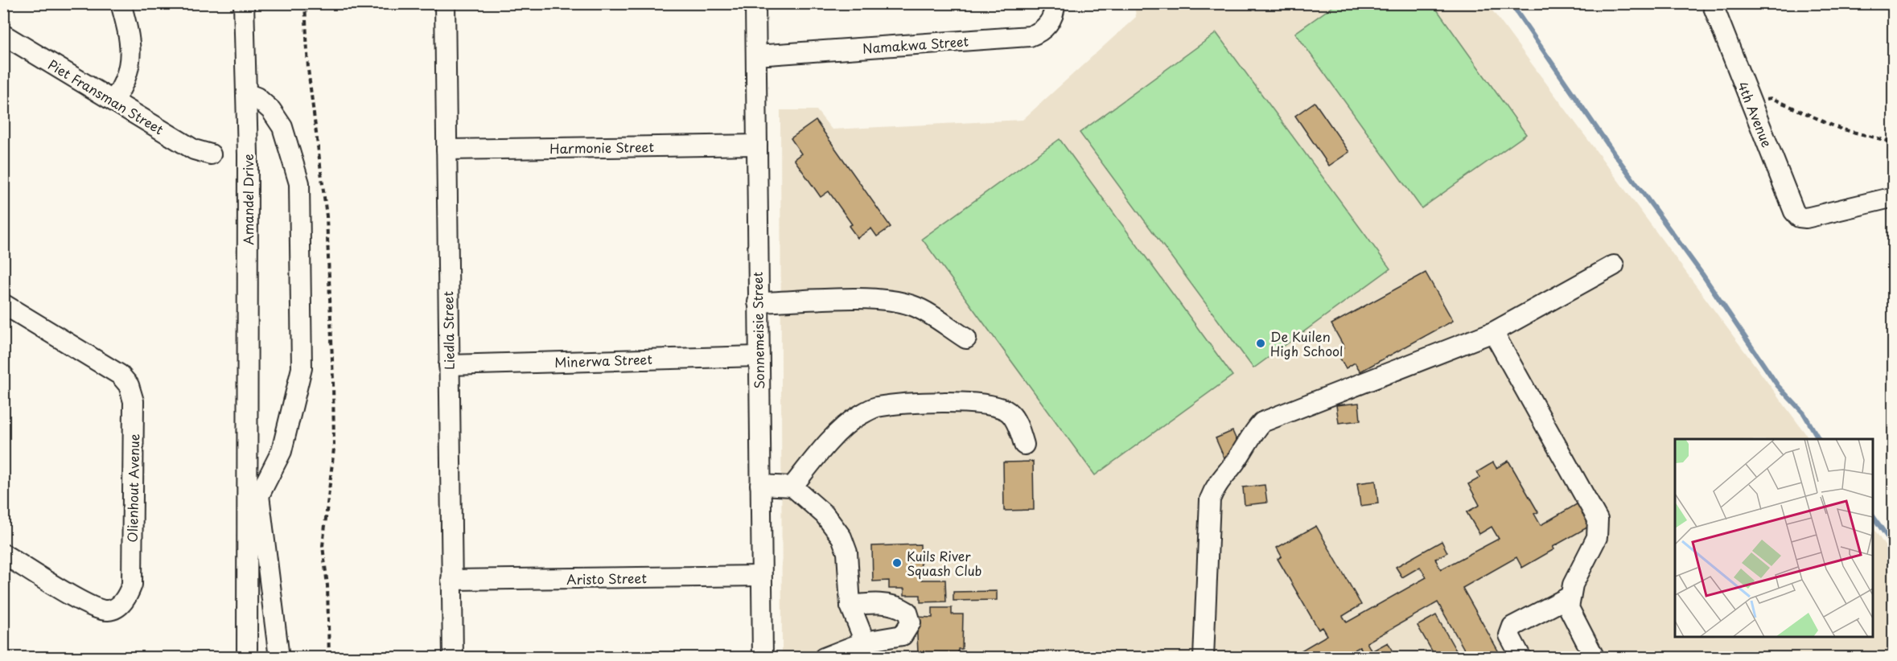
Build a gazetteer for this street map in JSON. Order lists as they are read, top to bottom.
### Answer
{
  "streets": {
    "street": [
      "Namakwa Street",
      "Piet Fransman Street",
      "4th Avenue",
      "Harmonie Street",
      "Amandel Drive",
      "Liedla Street",
      "Sonnemeisie Street",
      "Minerwa Street",
      "Olienhout Avenue",
      "Aristo Street"
    ]
  },
  "crossings": [
    ["Namakwa Street", "Sonnemeisie Street"],
    ["Harmonie Street", "Liedla Street"],
    ["Harmonie Street", "Sonnemeisie Street"],
    ["Liedla Street", "Minerwa Street"],
    ["Liedla Street", "Aristo Street"],
    ["Sonnemeisie Street", "Minerwa Street"],
    ["Sonnemeisie Street", "Aristo Street"]
  ],
  "places": ["De Kuilen High School", "Kuils River Squash Club"]
}
